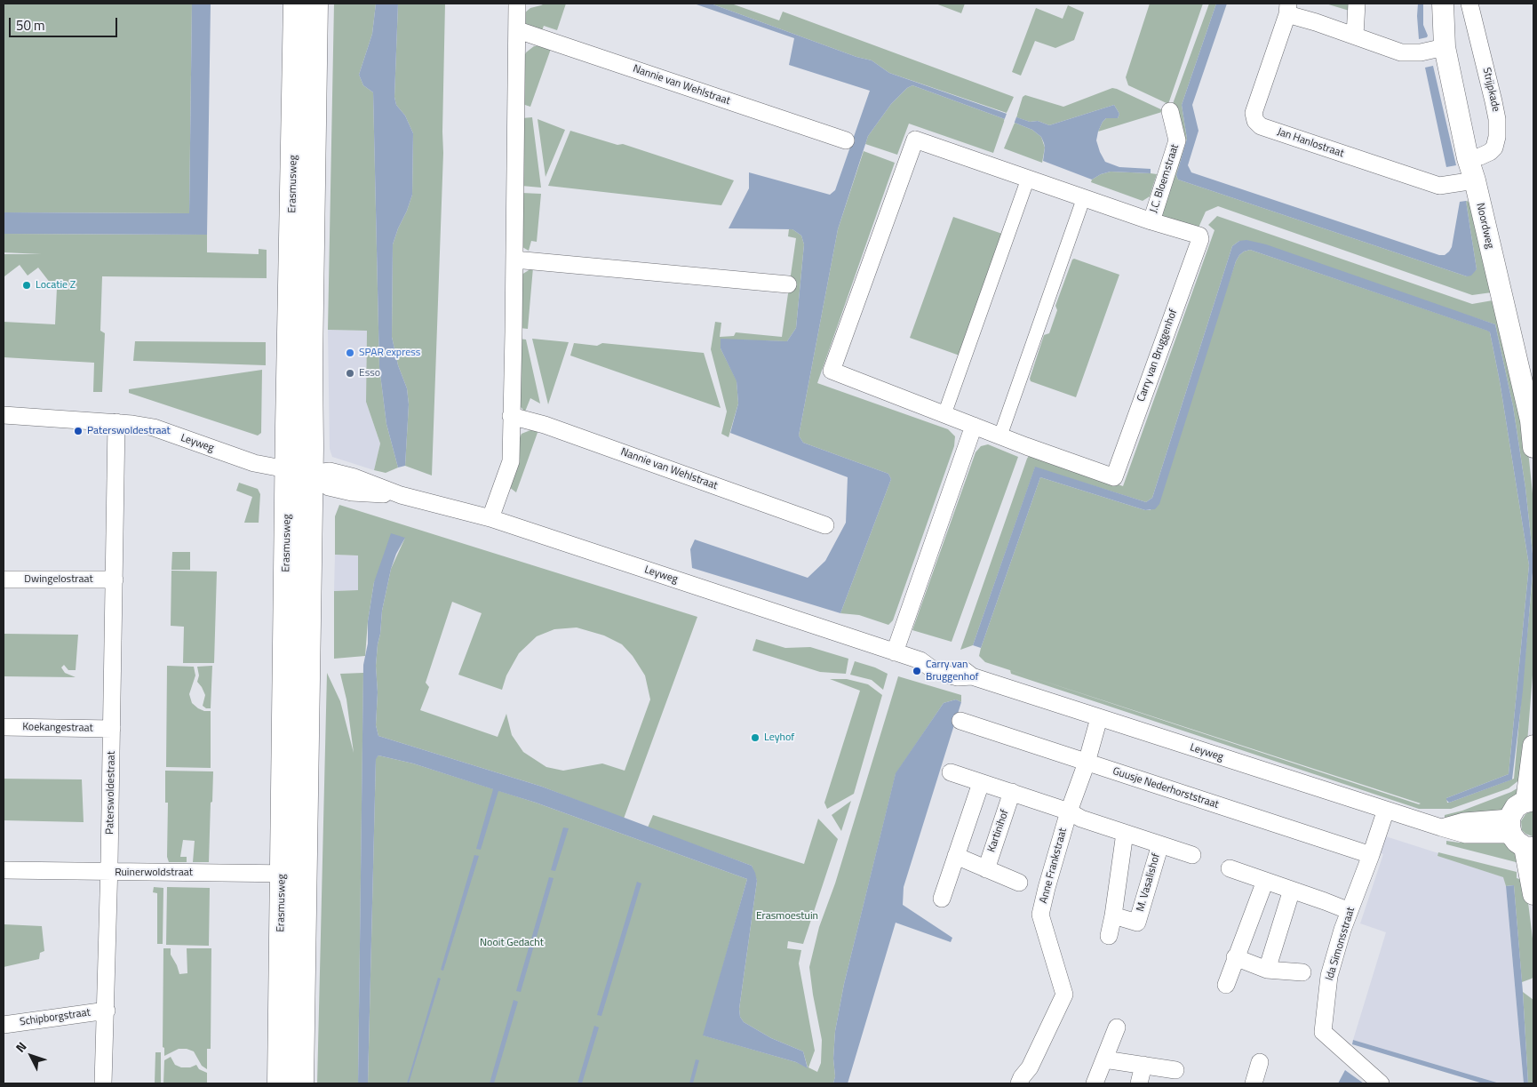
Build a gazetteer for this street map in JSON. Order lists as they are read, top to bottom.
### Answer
{
  "streets": {
    "main road": ["Erasmusweg"],
    "street": [
      "Nannie van Wehlstraat",
      "Strijpkade",
      "Jan Hanlostraat",
      "J.C. Bloemstraat",
      "Noordweg",
      "Carry van Bruggenhof",
      "Leyweg",
      "Dwingelostraat",
      "Koekangestraat",
      "Guusje Nederhorststraat",
      "Paterswoldestraat",
      "Kartinihof",
      "Anne Frankstraat",
      "Ruinerwoldstraat",
      "M. Vasalishof",
      "Ida Simonsstraat",
      "Schipborgstraat"
    ]
  },
  "crossings": [
    ["Strijpkade", "Noordweg"],
    ["Jan Hanlostraat", "Noordweg"],
    ["J.C. Bloemstraat", "Carry van Bruggenhof"],
    ["Erasmusweg", "Leyweg"],
    ["Erasmusweg", "Ruinerwoldstraat"],
    ["Leyweg", "Paterswoldestraat"],
    ["Leyweg", "Anne Frankstraat"],
    ["Leyweg", "Ida Simonsstraat"],
    ["Dwingelostraat", "Paterswoldestraat"],
    ["Koekangestraat", "Paterswoldestraat"],
    ["Guusje Nederhorststraat", "Anne Frankstraat"],
    ["Guusje Nederhorststraat", "Ida Simonsstraat"],
    ["Paterswoldestraat", "Ruinerwoldstraat"],
    ["Paterswoldestraat", "Schipborgstraat"],
    ["Anne Frankstraat", "M. Vasalishof"]
  ],
  "parks": ["Erasmoestuin", "Nooit Gedacht"],
  "places": [
    "Locatie Z",
    "SPAR express",
    "Esso",
    "Paterswoldestraat",
    "Carry van Bruggenhof",
    "Leyhof"
  ],
  "scale_bar": "50 m",
  "north": "top left"
}
